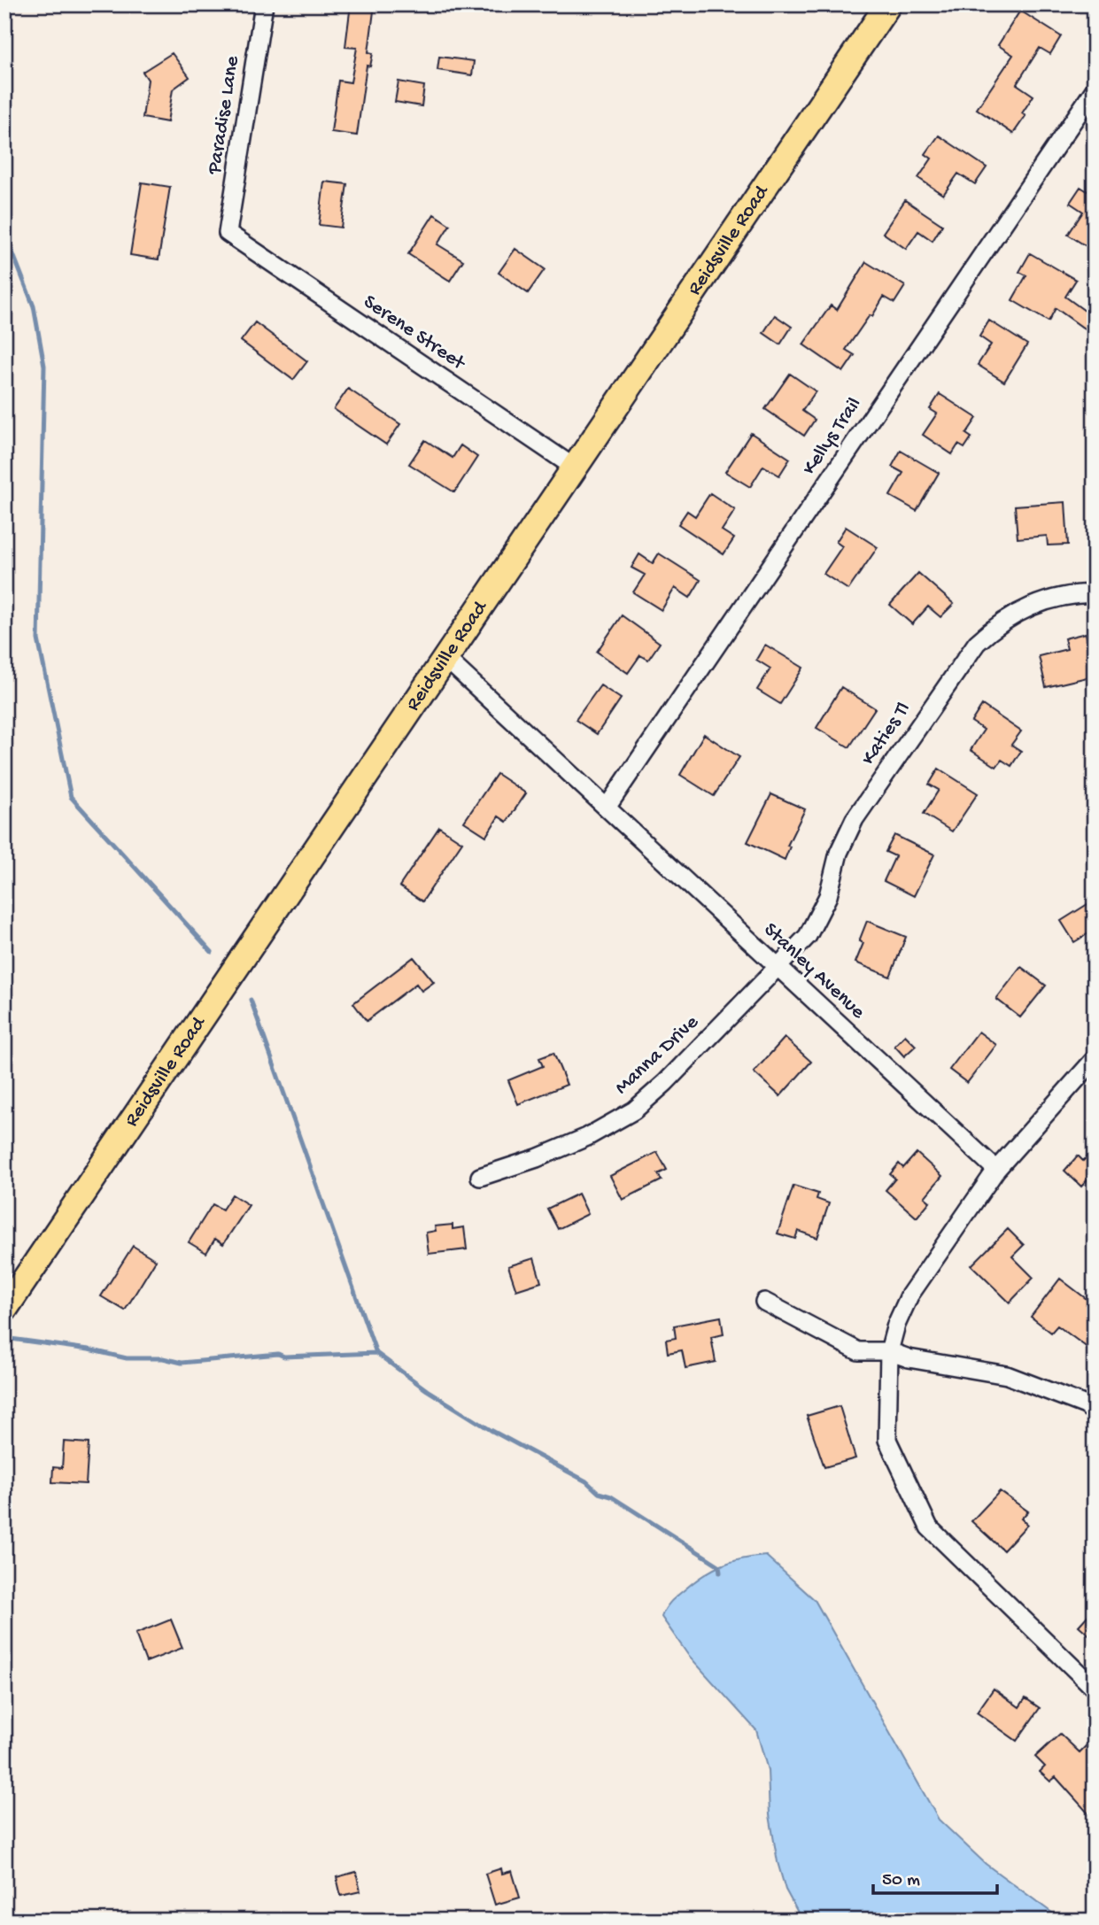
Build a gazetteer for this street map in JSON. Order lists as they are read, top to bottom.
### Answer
{
  "streets": {
    "highway": ["Reidsville Road"],
    "street": [
      "Paradise Lane",
      "Serene Street",
      "Kellys Trail",
      "Katies Tl",
      "Stanley Avenue",
      "Manna Drive"
    ]
  },
  "crossings": [
    ["Paradise Lane", "Serene Street"],
    ["Reidsville Road", "Serene Street"],
    ["Reidsville Road", "Stanley Avenue"],
    ["Kellys Trail", "Stanley Avenue"],
    ["Katies Tl", "Stanley Avenue"],
    ["Katies Tl", "Manna Drive"],
    ["Stanley Avenue", "Manna Drive"]
  ],
  "scale_bar": "50 m"
}
